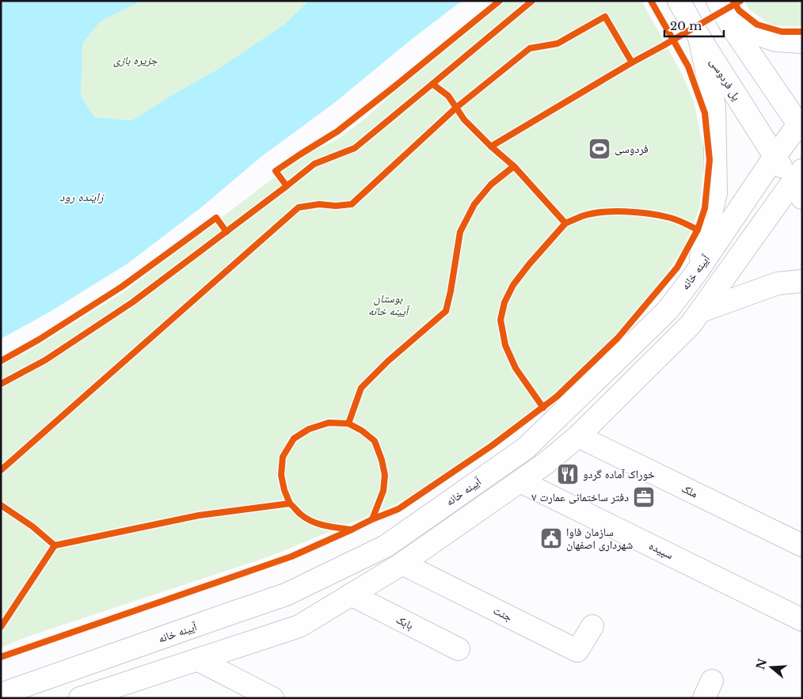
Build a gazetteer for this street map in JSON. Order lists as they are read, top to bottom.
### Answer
{
  "streets": {
    "main road": [
      "پل فردوسی",
      "آیینه خانه",
      "ملک",
      "سپیده",
      "جنت",
      "بابک"
    ]
  },
  "crossings": [
    ["پل فردوسی", "آیینه خانه"]
  ],
  "water": ["زاینده رود"],
  "parks": ["جزیره بازی", "بوستان آیینه خانه"],
  "places": {
    "sports": ["فردوسی"],
    "restaurant": ["خوراک آماده گردو"],
    "office": ["دفتر ساختمانی عمارت ۷"],
    "public building": ["سازمان فاوا شهرداری اصفهان"]
  },
  "scale_bar": "20 m",
  "north": "left"
}
